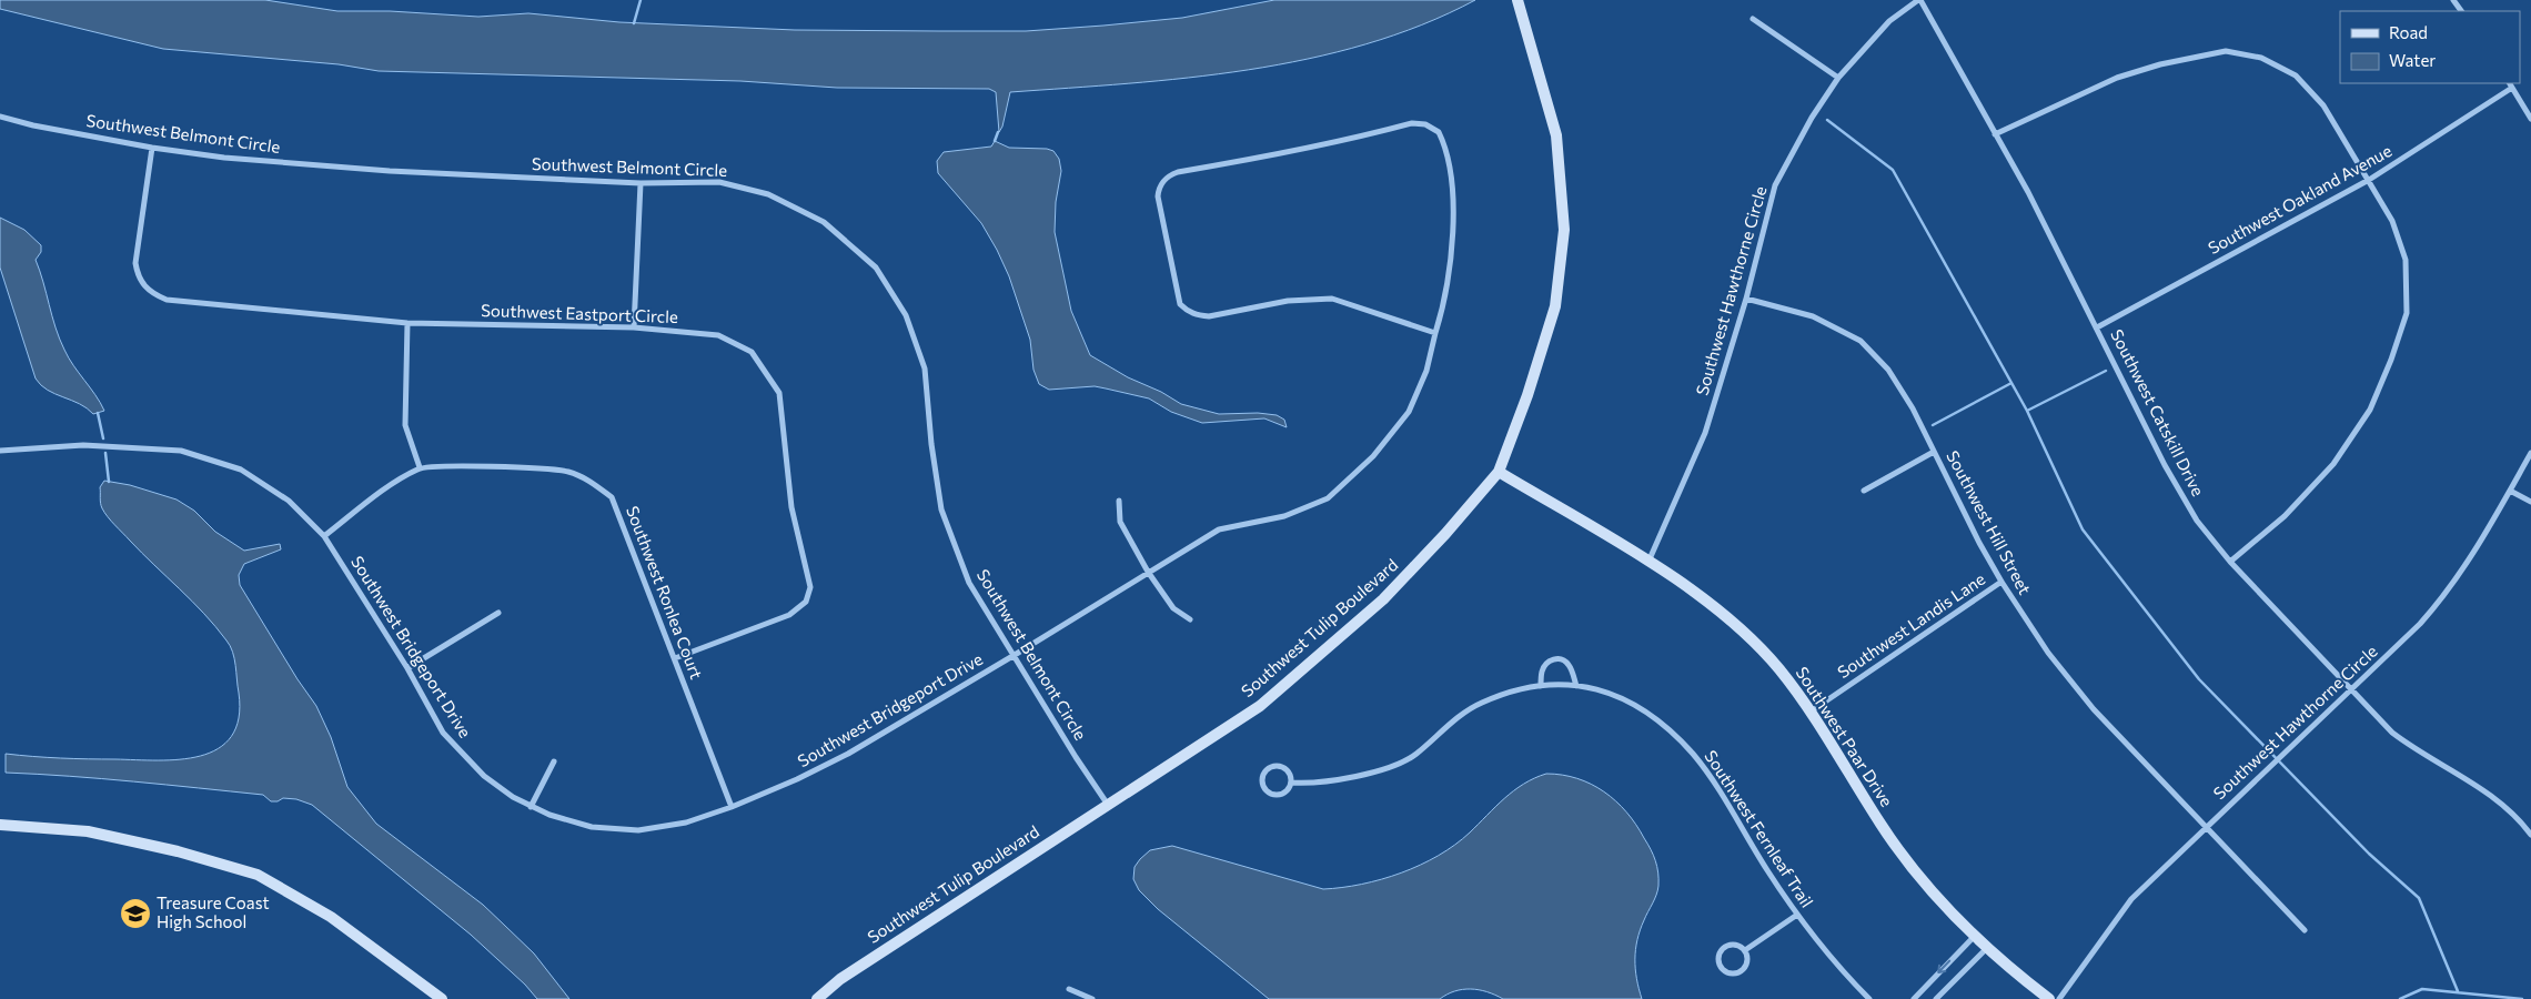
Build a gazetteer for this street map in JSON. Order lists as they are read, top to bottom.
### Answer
{
  "streets": {
    "street": [
      "Southwest Belmont Circle",
      "Southwest Oakland Avenue",
      "Southwest Hawthorne Circle",
      "Southwest Eastport Circle",
      "Southwest Catskill Drive",
      "Southwest Hill Street",
      "Southwest Ronlea Court",
      "Southwest Landis Lane",
      "Southwest Tulip Boulevard",
      "Southwest Bridgeport Drive",
      "Southwest Paar Drive",
      "Southwest Fernleaf Trail"
    ]
  },
  "crossings": [
    ["Southwest Belmont Circle", "Southwest Eastport Circle"],
    ["Southwest Belmont Circle", "Southwest Tulip Boulevard"],
    ["Southwest Belmont Circle", "Southwest Bridgeport Drive"],
    ["Southwest Oakland Avenue", "Southwest Catskill Drive"],
    ["Southwest Hawthorne Circle", "Southwest Catskill Drive"],
    ["Southwest Hawthorne Circle", "Southwest Hill Street"],
    ["Southwest Hawthorne Circle", "Southwest Paar Drive"],
    ["Southwest Eastport Circle", "Southwest Ronlea Court"],
    ["Southwest Hill Street", "Southwest Landis Lane"],
    ["Southwest Ronlea Court", "Southwest Bridgeport Drive"],
    ["Southwest Landis Lane", "Southwest Paar Drive"],
    ["Southwest Tulip Boulevard", "Southwest Paar Drive"]
  ],
  "places": {
    "school or university": ["Treasure Coast High School"]
  },
  "legend": ["Road", "Water"]
}
